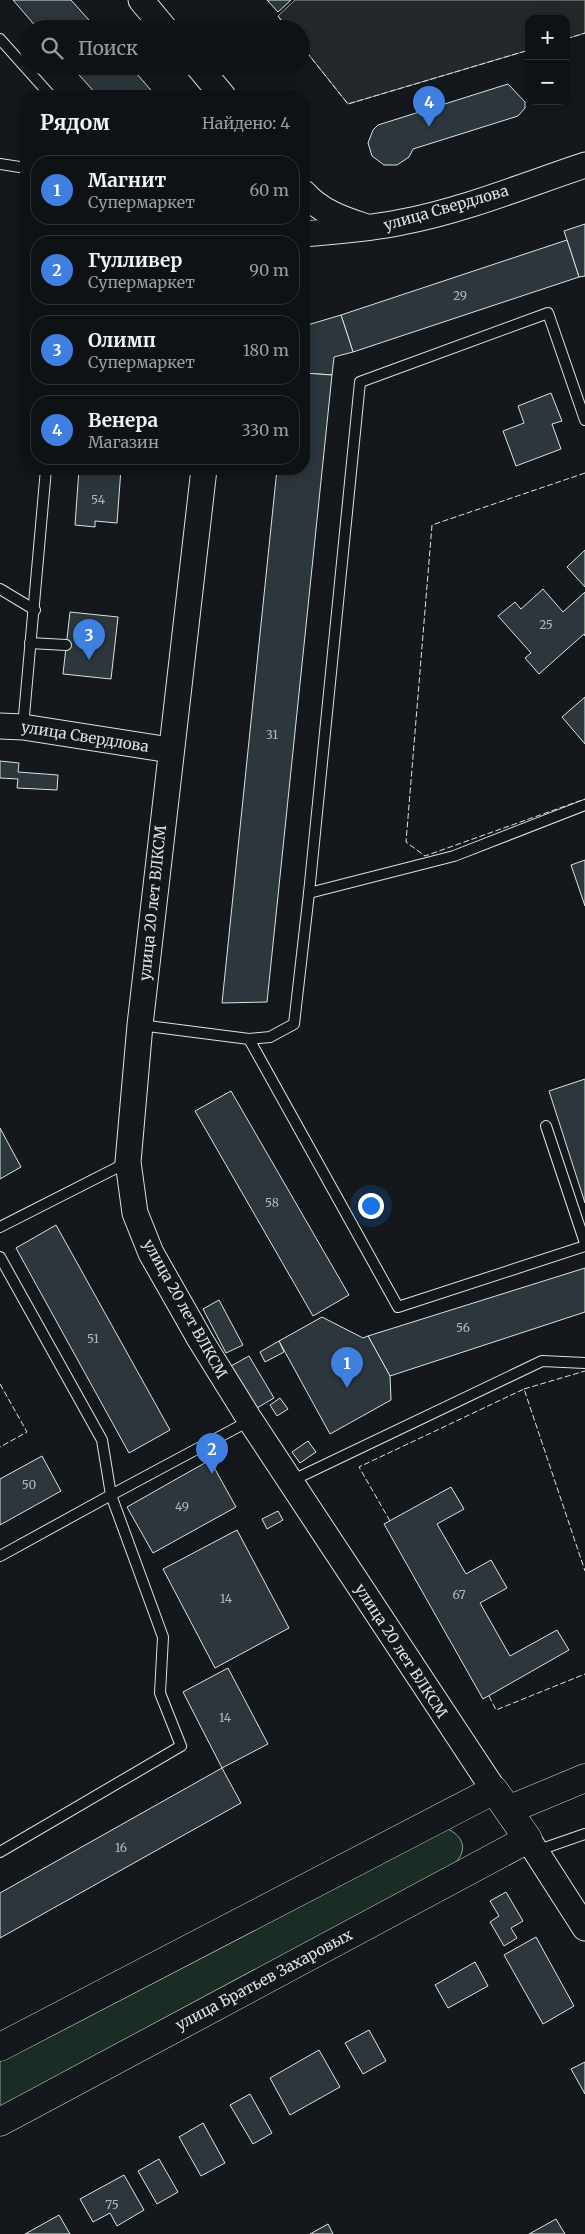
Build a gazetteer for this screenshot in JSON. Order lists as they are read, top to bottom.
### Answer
{
  "streets": {
    "main road": ["улица 20 лет ВЛКСМ", "улица Братьев Захаровых"],
    "street": ["улица Свердлова"]
  },
  "crossings": [
    ["улица Свердлова", "улица 20 лет ВЛКСМ"],
    ["улица 20 лет ВЛКСМ", "улица Братьев Захаровых"]
  ],
  "house_numbers": [
    "29",
    "54",
    "25",
    "31",
    "58",
    "56",
    "51",
    "50",
    "49",
    "67",
    "14",
    "14",
    "16",
    "75"
  ],
  "page": {
    "map_buttons": ["+", "−"],
    "search": "Поиск",
    "pins": [
      "4",
      "3",
      "1",
      "2"
    ],
    "heading": ["Рядом", "Найдено: 4"],
    "list": [
      {
        "mark": "1",
        "name": "Магнит",
        "note": "Супермаркет",
        "value": "60 m"
      },
      {
        "mark": "2",
        "name": "Гулливер",
        "note": "Супермаркет",
        "value": "90 m"
      },
      {
        "mark": "3",
        "name": "Олимп",
        "note": "Супермаркет",
        "value": "180 m"
      },
      {
        "mark": "4",
        "name": "Венера",
        "note": "Магазин",
        "value": "330 m"
      }
    ]
  }
}
